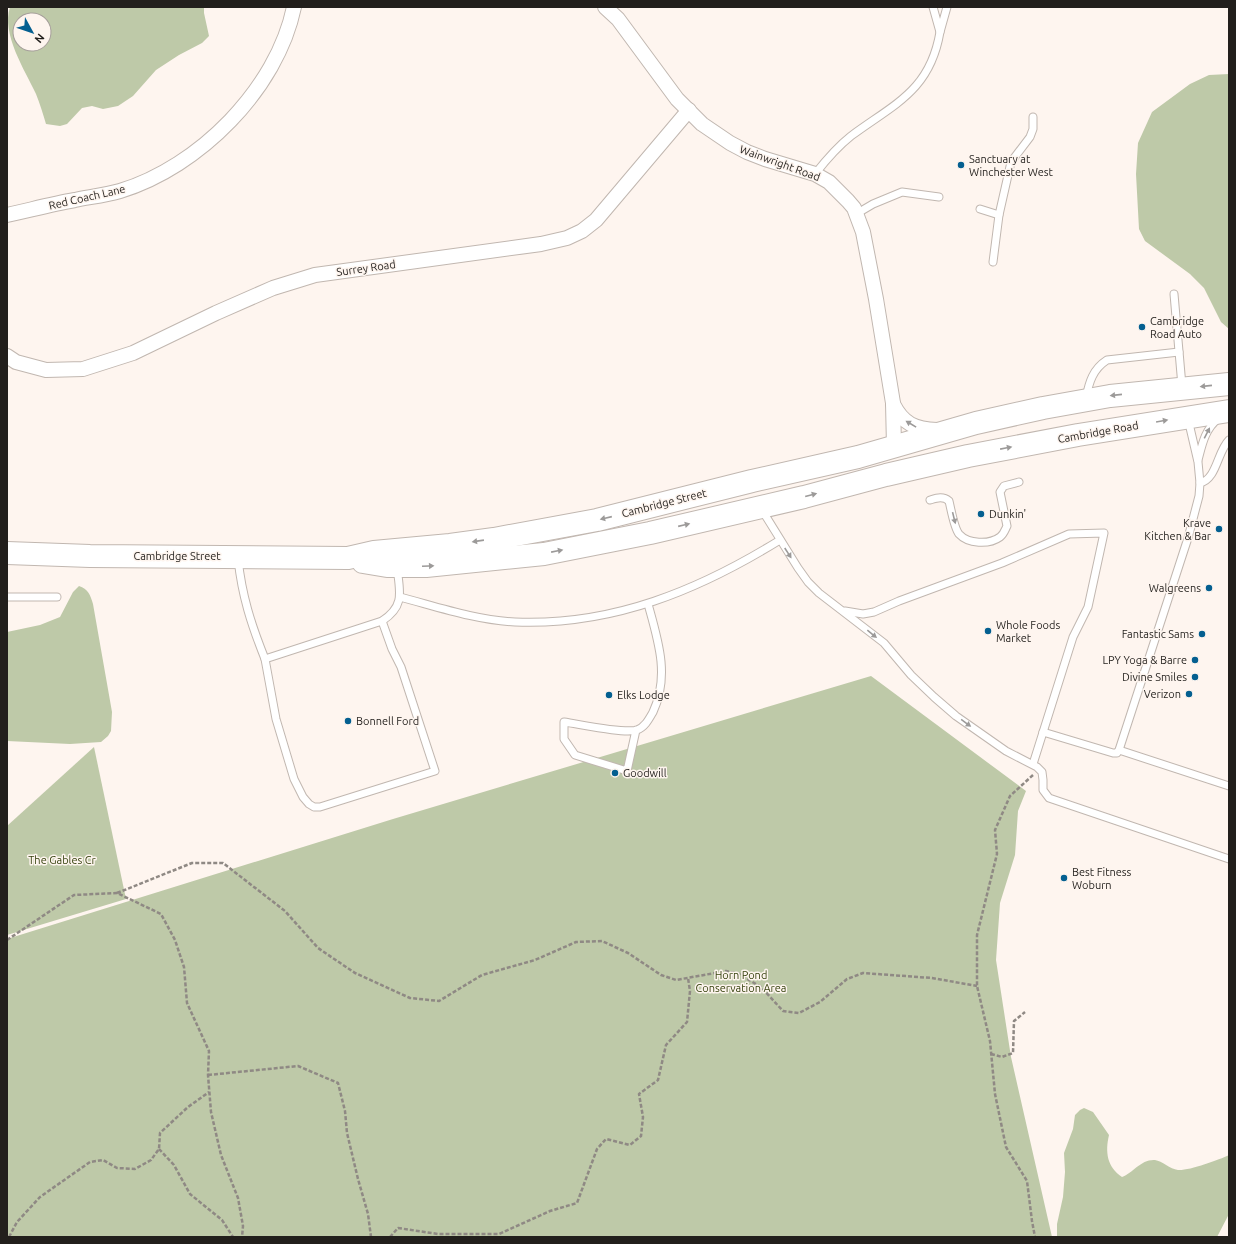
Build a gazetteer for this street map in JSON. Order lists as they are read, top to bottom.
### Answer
{
  "streets": {
    "highway": ["Cambridge Road", "Cambridge Street"],
    "street": ["Wainwright Road", "Red Coach Lane", "Surrey Road"]
  },
  "crossings": [
    ["Wainwright Road", "Surrey Road"],
    ["Wainwright Road", "Cambridge Street"],
    ["Cambridge Road", "Cambridge Street"]
  ],
  "parks": ["The Gables Cr", "Horn Pond Conservation Area"],
  "places": [
    "Sanctuary at Winchester West",
    "Cambridge Road Auto",
    "Dunkin'",
    "Krave Kitchen & Bar",
    "Walgreens",
    "Whole Foods Market",
    "Fantastic Sams",
    "LPY Yoga & Barre",
    "Divine Smiles",
    "Verizon",
    "Elks Lodge",
    "Bonnell Ford",
    "Goodwill",
    "Best Fitness Woburn"
  ],
  "north": "bottom right"
}
